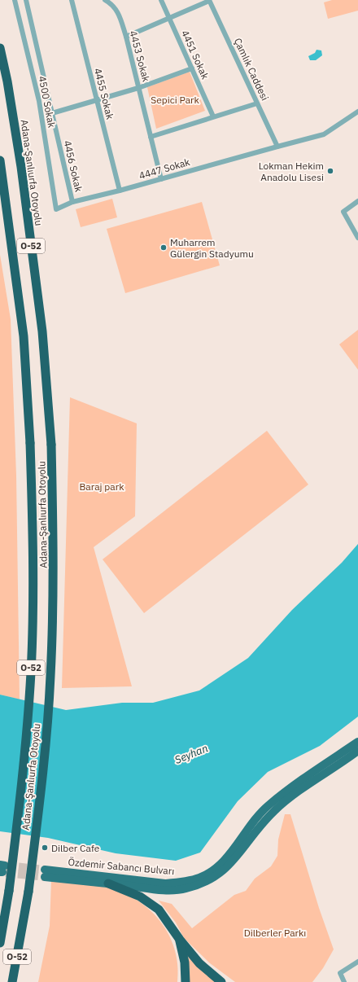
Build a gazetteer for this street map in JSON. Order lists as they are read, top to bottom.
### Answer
{
  "streets": {
    "highway": ["Adana-Şanlıurfa Otoyolu", "O-52"],
    "main road": ["Özdemir Sabancı Bulvarı"],
    "street": [
      "4451 Sokak",
      "4453 Sokak",
      "Çamlık Caddesi",
      "4455 Sokak",
      "4500 Sokak",
      "4456 Sokak",
      "4447 Sokak"
    ]
  },
  "crossings": [
    ["4453 Sokak", "4447 Sokak"],
    ["Çamlık Caddesi", "4447 Sokak"],
    ["4455 Sokak", "4447 Sokak"],
    ["4500 Sokak", "4447 Sokak"],
    ["4456 Sokak", "4447 Sokak"]
  ],
  "water": ["Seyhan"],
  "parks": ["Sepici Park", "Baraj park", "Dilberler Parkı"],
  "places": ["Lokman Hekim Anadolu Lisesi", "Muharrem Gülergin Stadyumu", "Dilber Cafe"]
}
